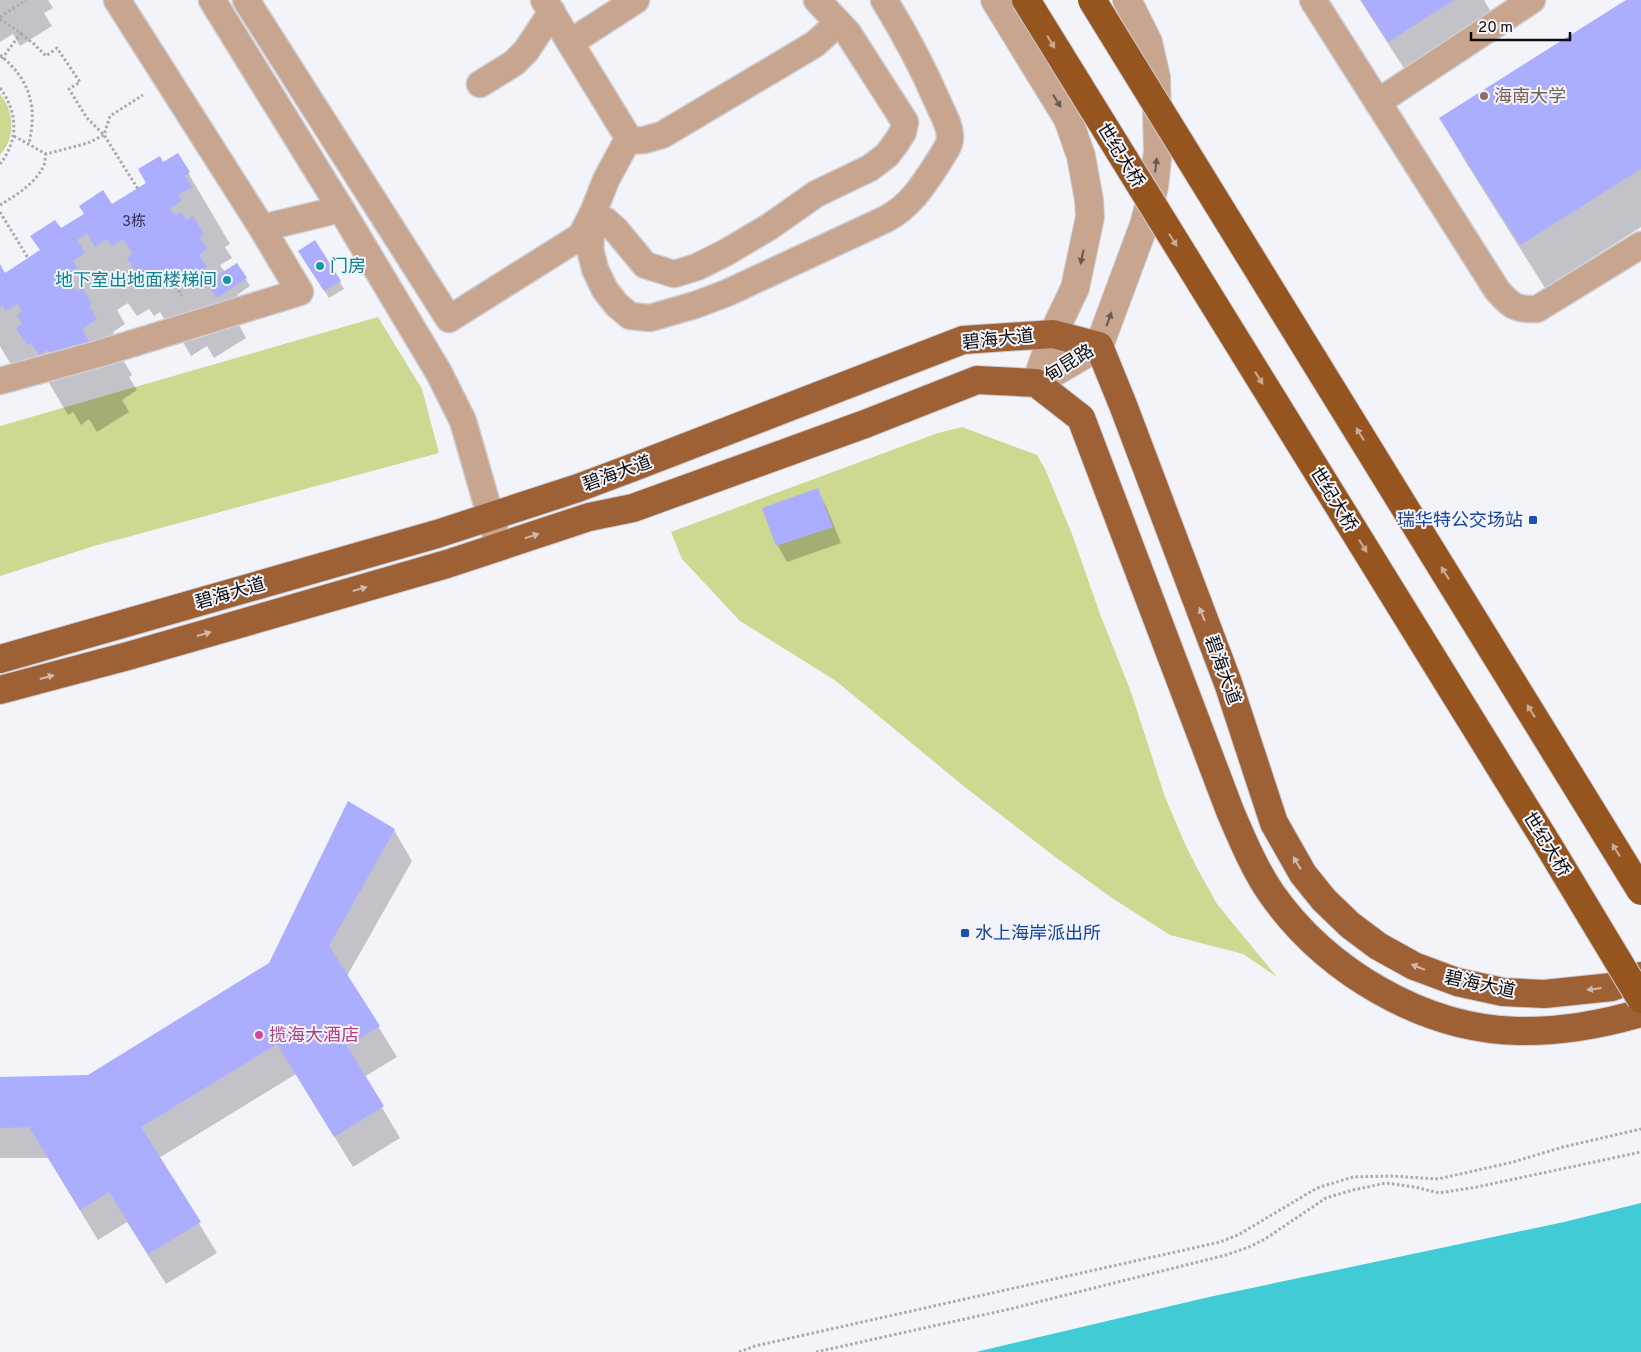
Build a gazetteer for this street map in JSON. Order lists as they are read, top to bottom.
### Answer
{
  "streets": {
    "highway": ["世纪大桥"],
    "main road": ["碧海大道"],
    "street": ["甸昆路"]
  },
  "crossings": [
    ["碧海大道", "甸昆路"]
  ],
  "places": {
    "other": [
      "海南大学",
      "门房",
      "地下室出地面楼梯间",
      "揽海大酒店"
    ],
    "transit": ["瑞华特公交场站", "水上海岸派出所"]
  },
  "house_numbers": ["3栋"],
  "scale_bar": "20 m"
}
